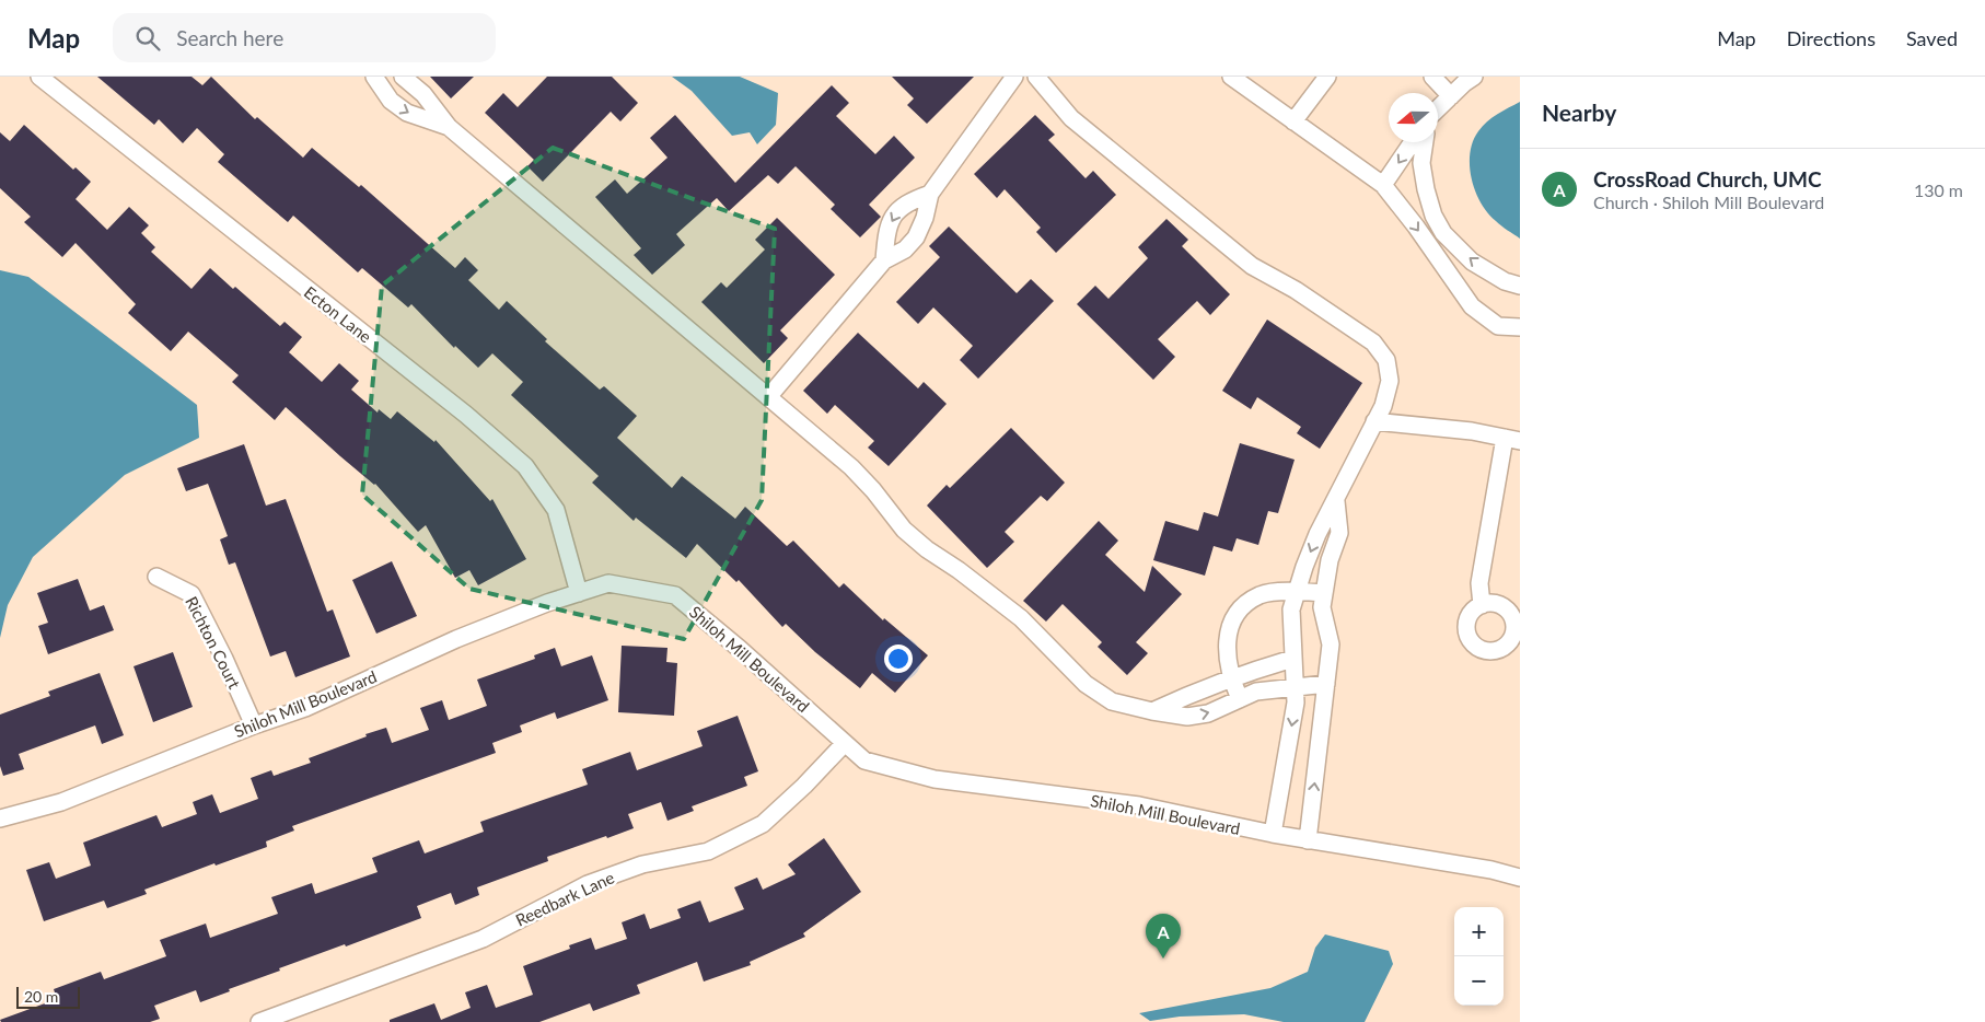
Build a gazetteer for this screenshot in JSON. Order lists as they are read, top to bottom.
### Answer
{
  "streets": {
    "street": [
      "Ecton Lane",
      "Richton Court",
      "Shiloh Mill Boulevard",
      "Reedbark Lane"
    ]
  },
  "crossings": [
    ["Ecton Lane", "Shiloh Mill Boulevard"],
    ["Richton Court", "Shiloh Mill Boulevard"],
    ["Shiloh Mill Boulevard", "Reedbark Lane"]
  ],
  "scale_bar": "20 m",
  "north": "left",
  "page": {
    "header": "Map",
    "search": "Search here",
    "nav": ["Map", "Directions", "Saved"],
    "heading": "Nearby",
    "list": [
      {
        "mark": "A",
        "name": "CrossRoad Church, UMC",
        "note": "Church · Shiloh Mill Boulevard",
        "value": "130 m"
      }
    ],
    "map_buttons": ["+", "−"],
    "pins": "A",
    "scale": "20 m"
  }
}
